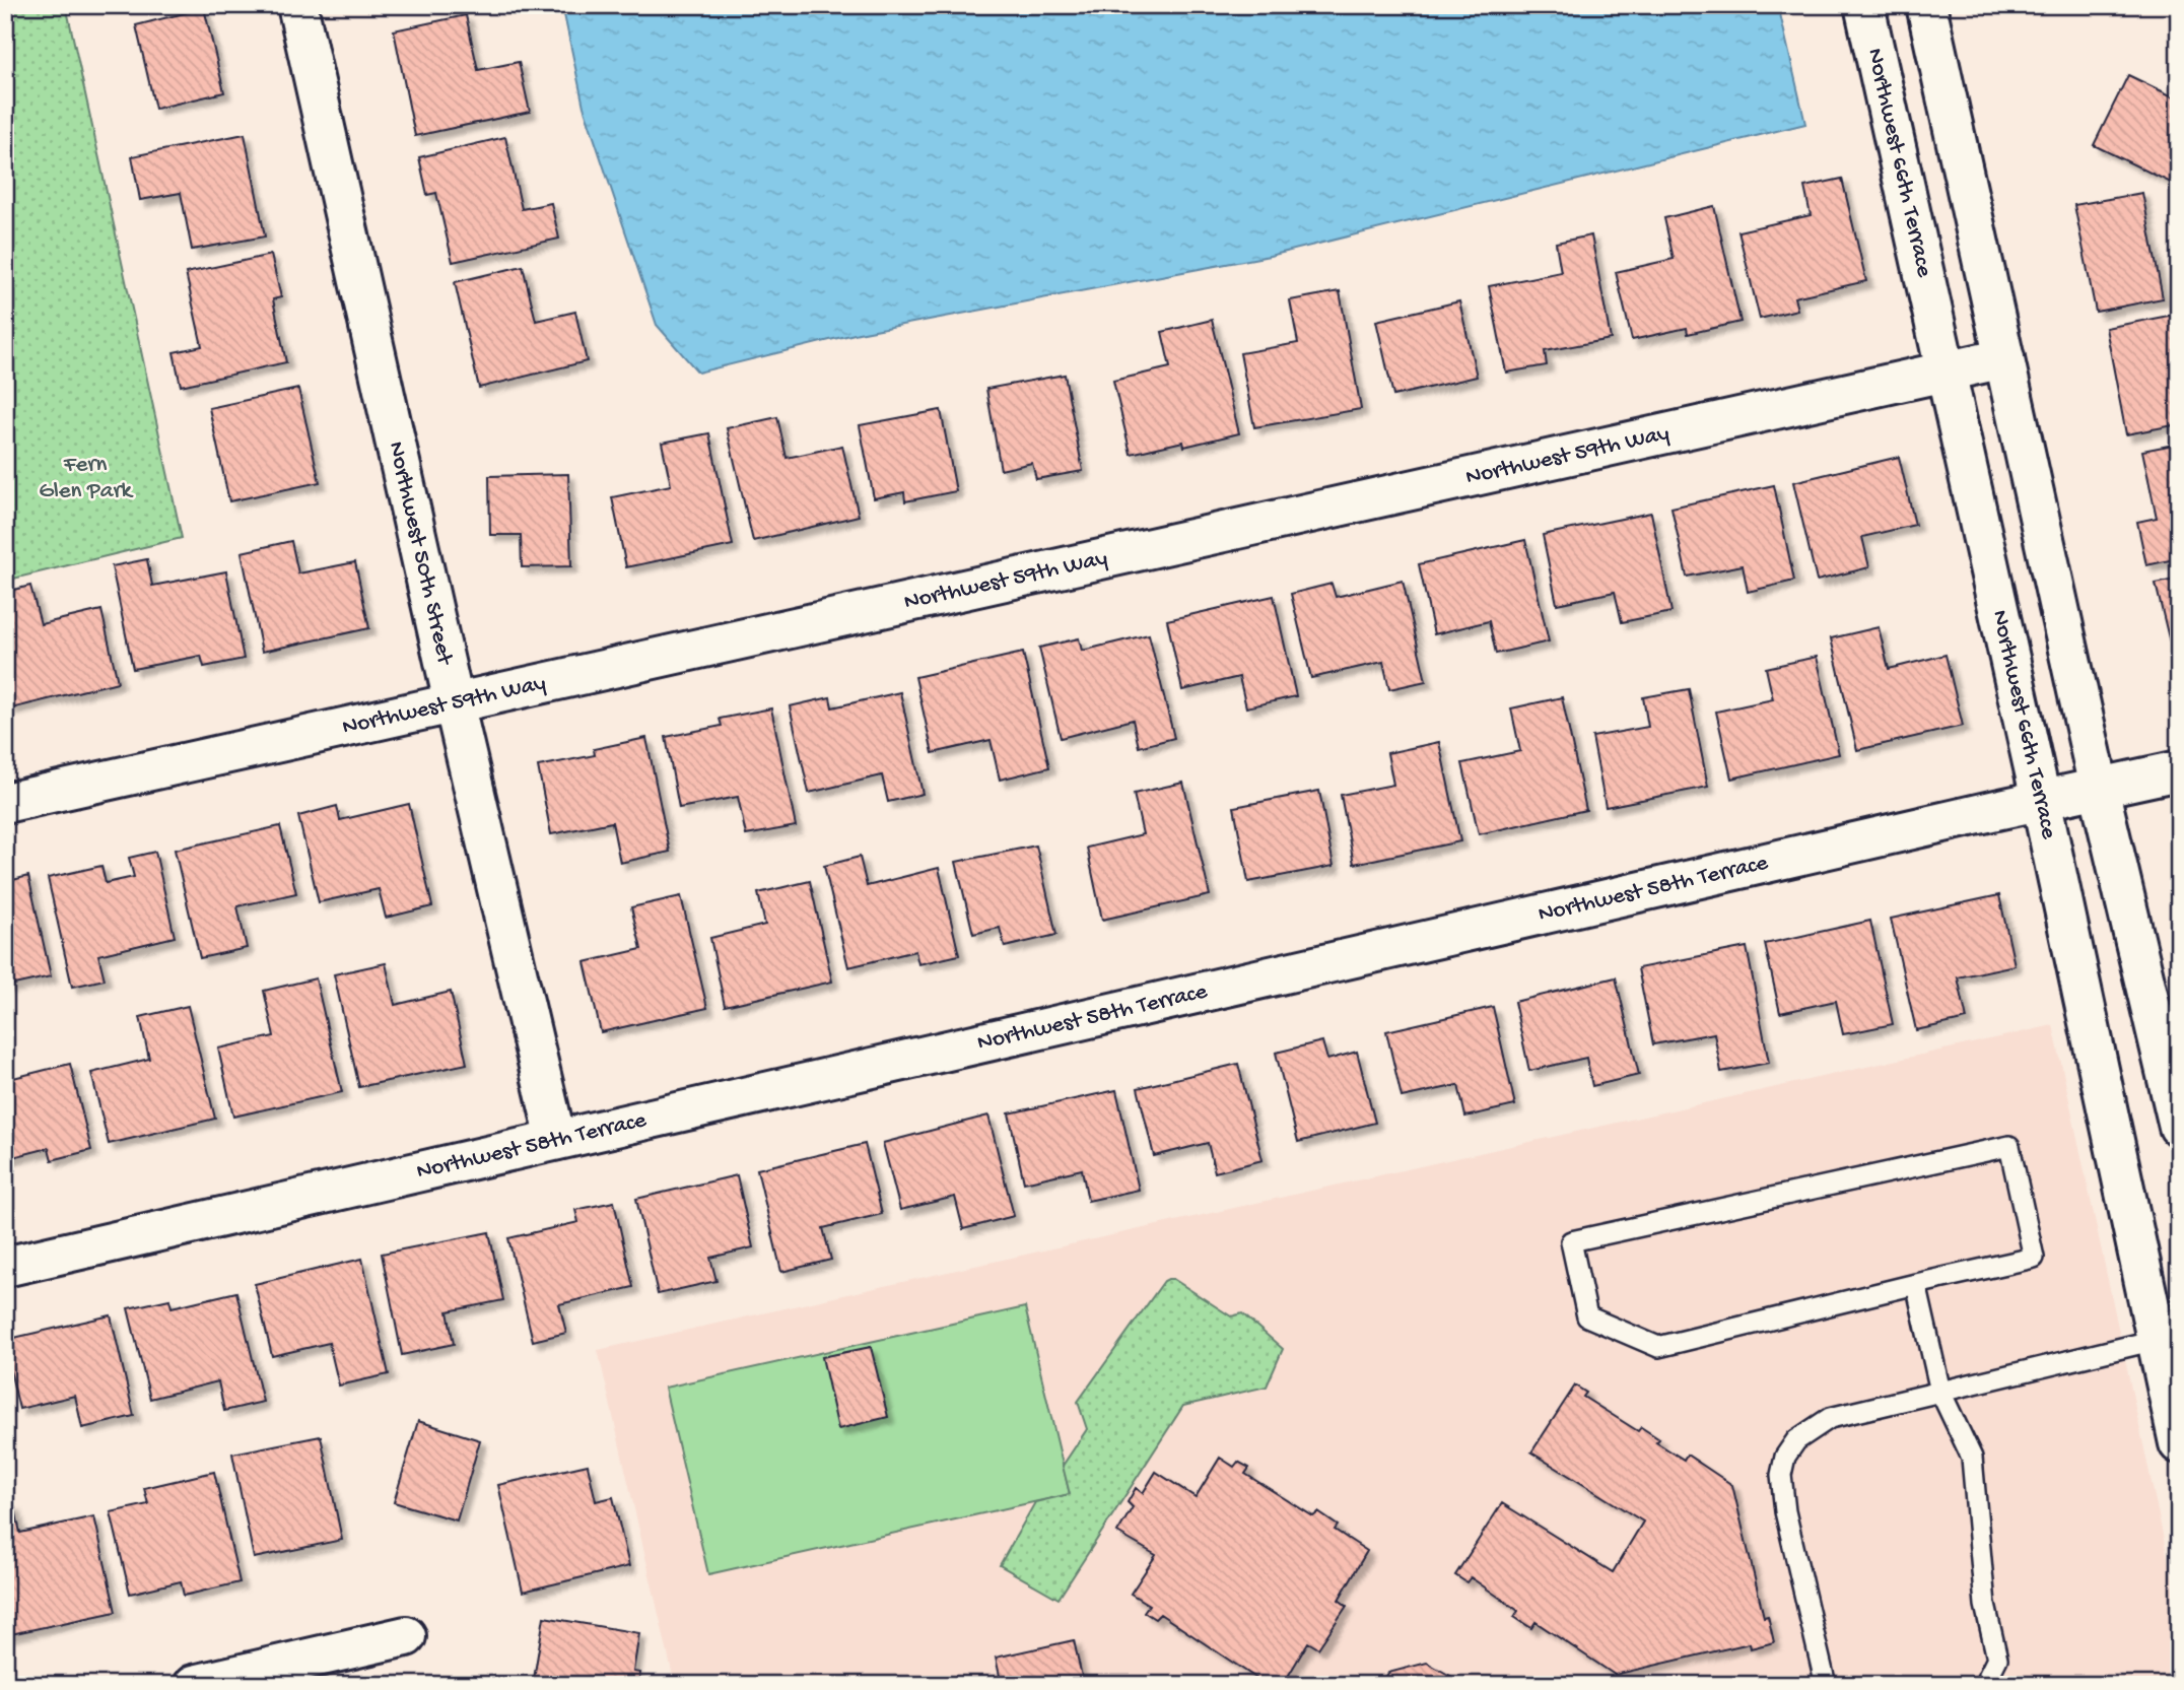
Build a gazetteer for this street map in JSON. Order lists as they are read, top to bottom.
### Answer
{
  "streets": {
    "street": [
      "Northwest 66th Terrace",
      "Northwest 59th Way",
      "Northwest 50th Street",
      "Northwest 58th Terrace"
    ]
  },
  "crossings": [
    ["Northwest 66th Terrace", "Northwest 59th Way"],
    ["Northwest 66th Terrace", "Northwest 58th Terrace"],
    ["Northwest 59th Way", "Northwest 50th Street"],
    ["Northwest 50th Street", "Northwest 58th Terrace"]
  ],
  "parks": ["Fern Glen Park"]
}
